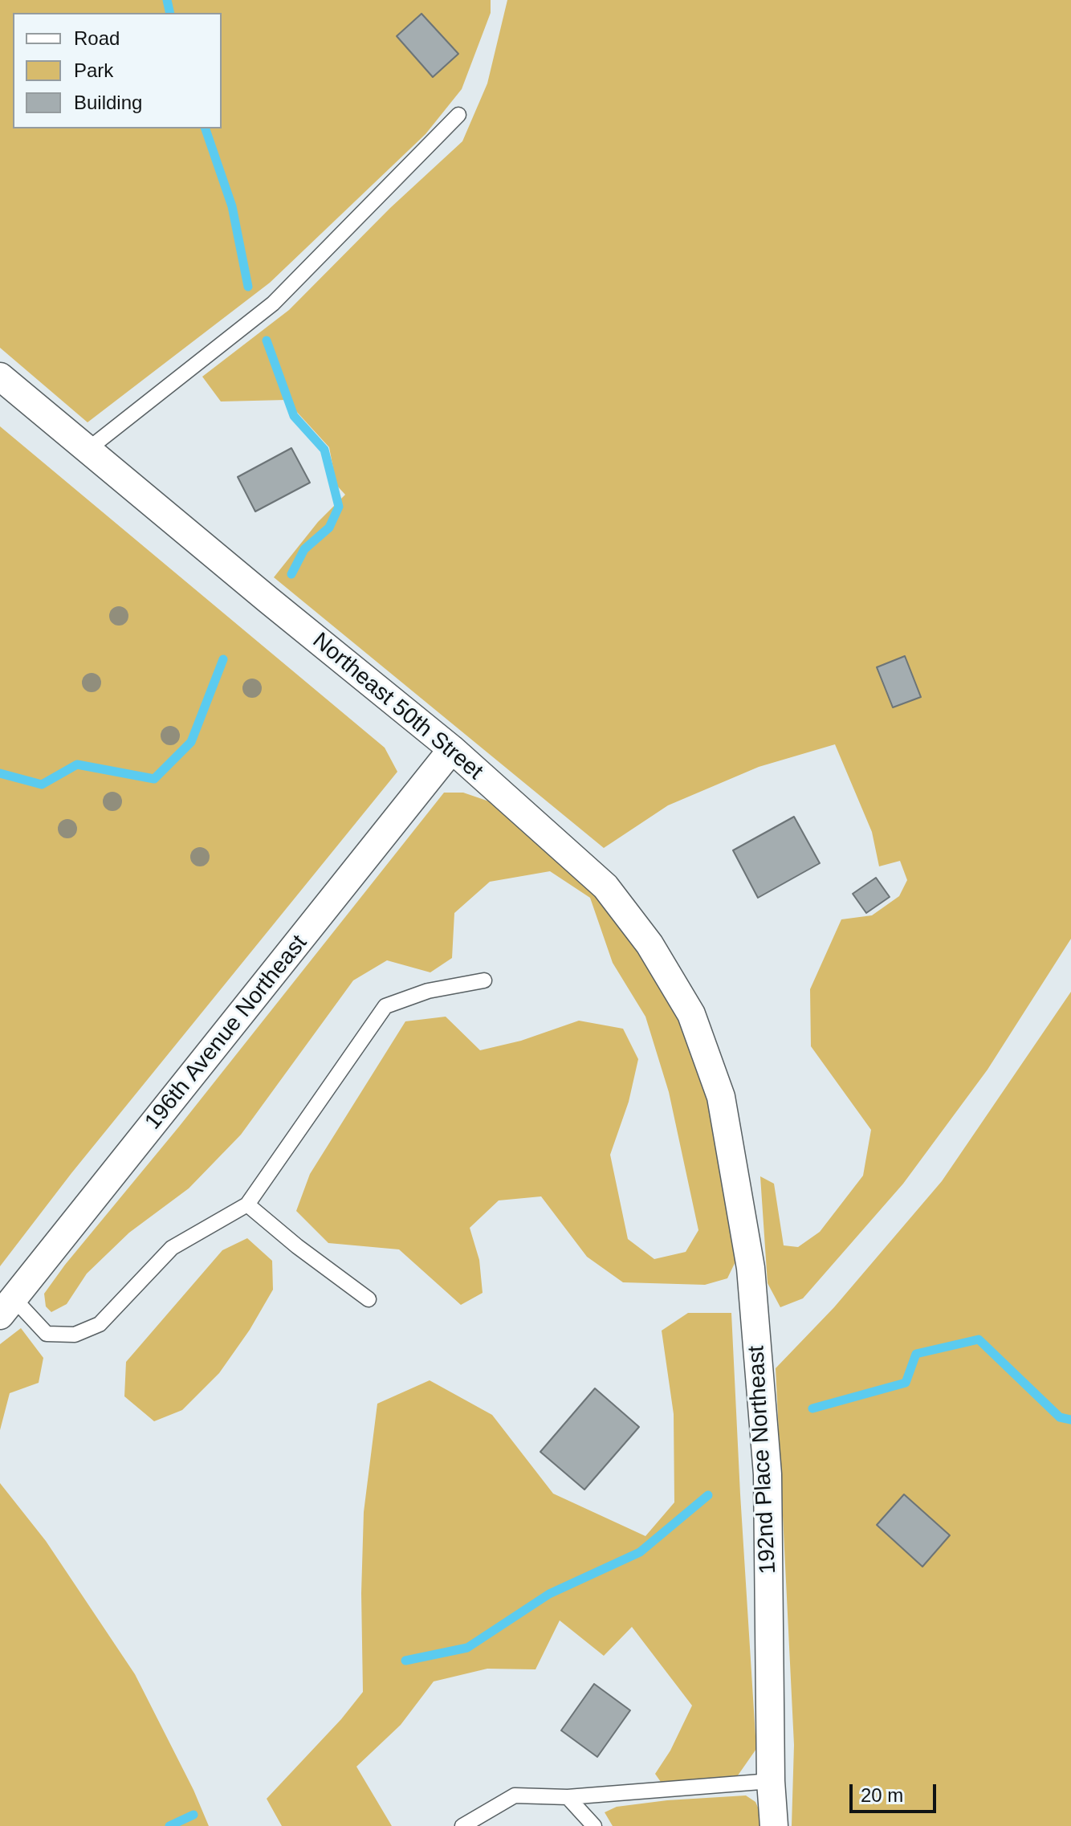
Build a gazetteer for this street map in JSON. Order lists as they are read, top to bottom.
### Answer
{
  "streets": {
    "street": ["Northeast 50th Street", "196th Avenue Northeast", "192nd Place Northeast"]
  },
  "crossings": [
    ["Northeast 50th Street", "196th Avenue Northeast"],
    ["Northeast 50th Street", "192nd Place Northeast"]
  ],
  "legend": ["Road", "Park", "Building"],
  "scale_bar": "20 m"
}
